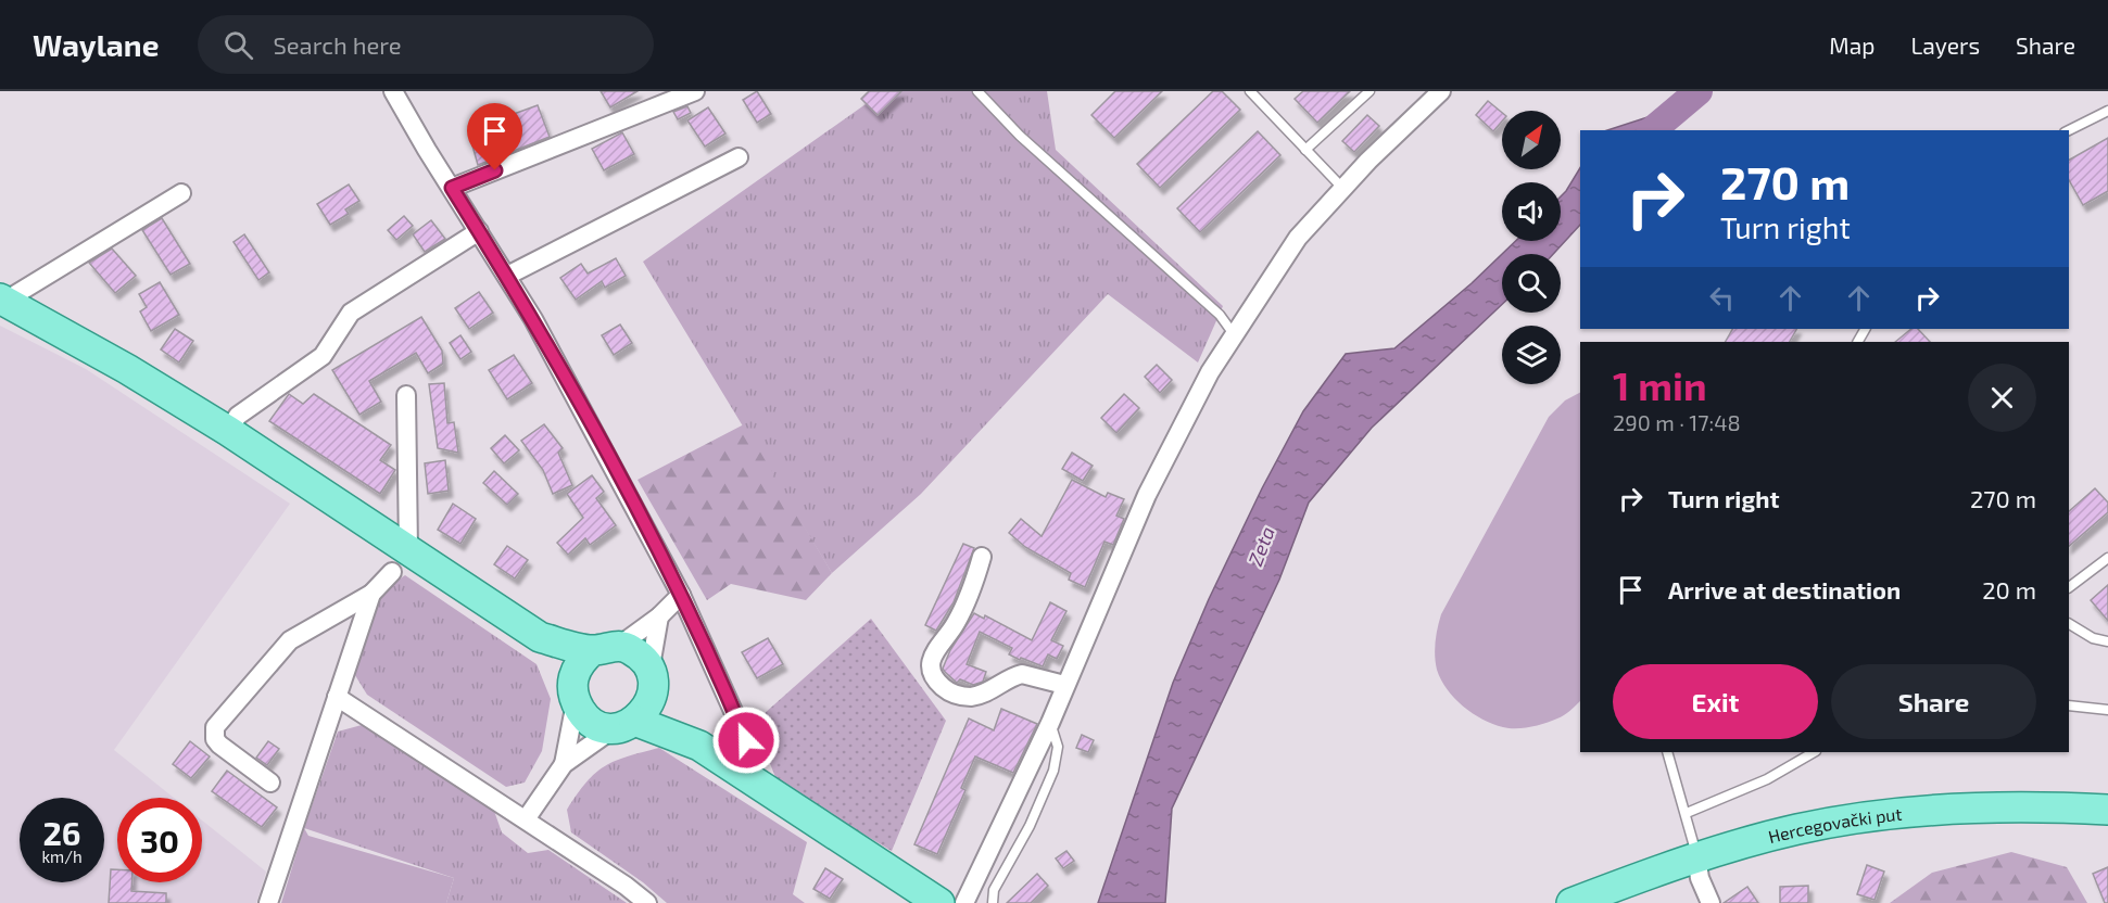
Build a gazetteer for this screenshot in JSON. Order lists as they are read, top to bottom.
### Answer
{
  "streets": {
    "main road": ["Hercegovački put"]
  },
  "water": ["Zeta"],
  "north": "top right",
  "page": {
    "header": "Waylane",
    "search": "Search here",
    "nav": ["Map", "Layers", "Share"],
    "turn": ["270 m", "Turn right"],
    "heading": ["1 min", "290 m · 17:48"],
    "list": [
      {
        "name": "Turn right",
        "value": "270 m"
      },
      {
        "name": "Arrive at destination",
        "value": "20 m"
      }
    ],
    "buttons": ["Exit", "Share"],
    "speed": "26 km/h",
    "limit": "30"
  }
}
